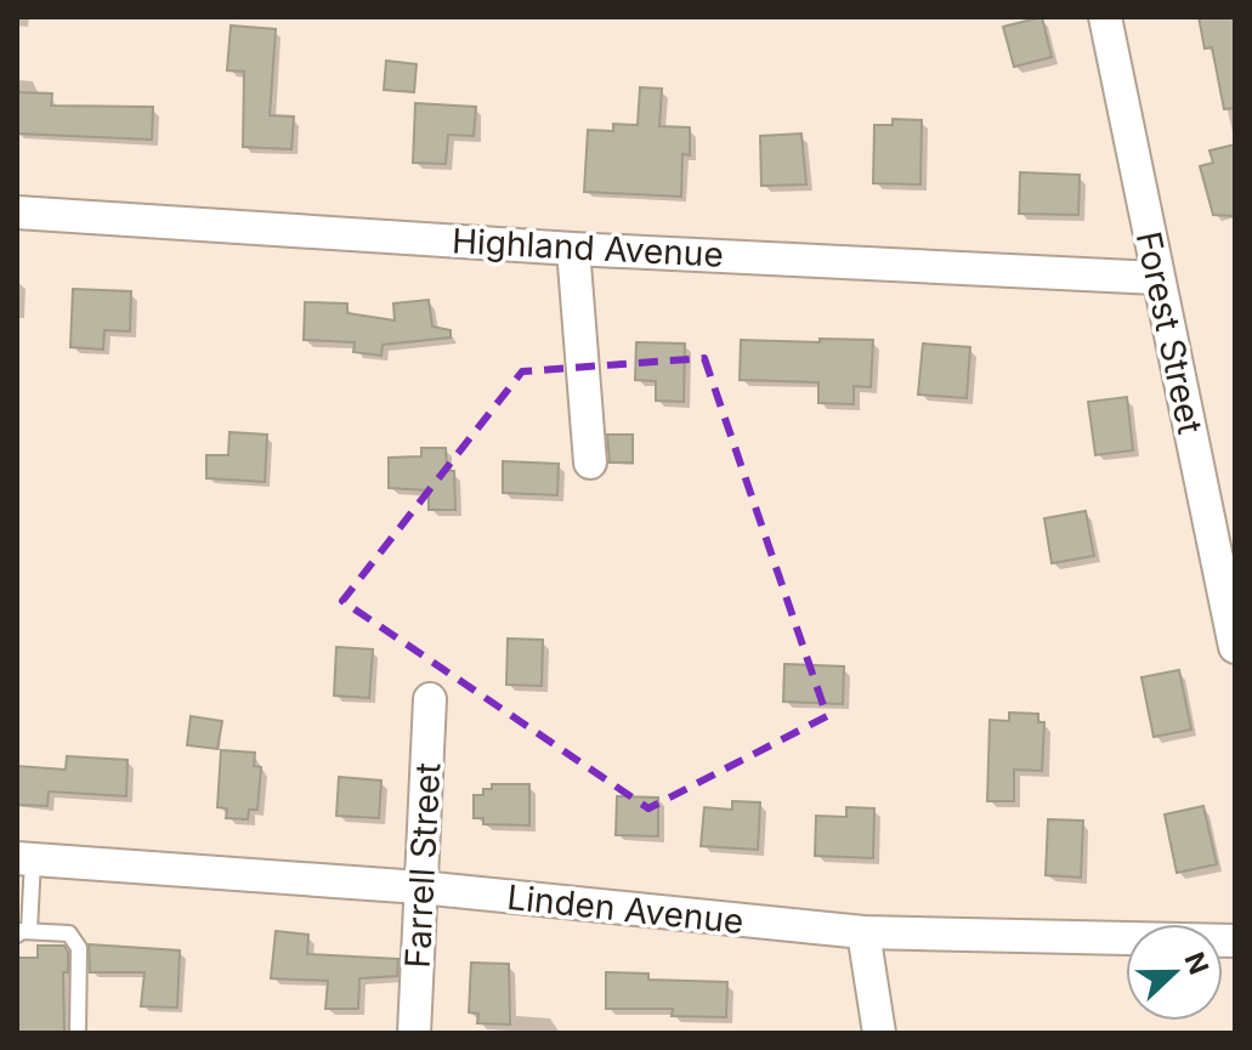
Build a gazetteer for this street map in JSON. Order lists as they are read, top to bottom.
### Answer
{
  "streets": {
    "street": [
      "Highland Avenue",
      "Forest Street",
      "Farrell Street",
      "Linden Avenue"
    ]
  },
  "crossings": [
    ["Highland Avenue", "Forest Street"],
    ["Farrell Street", "Linden Avenue"]
  ],
  "north": "right"
}
